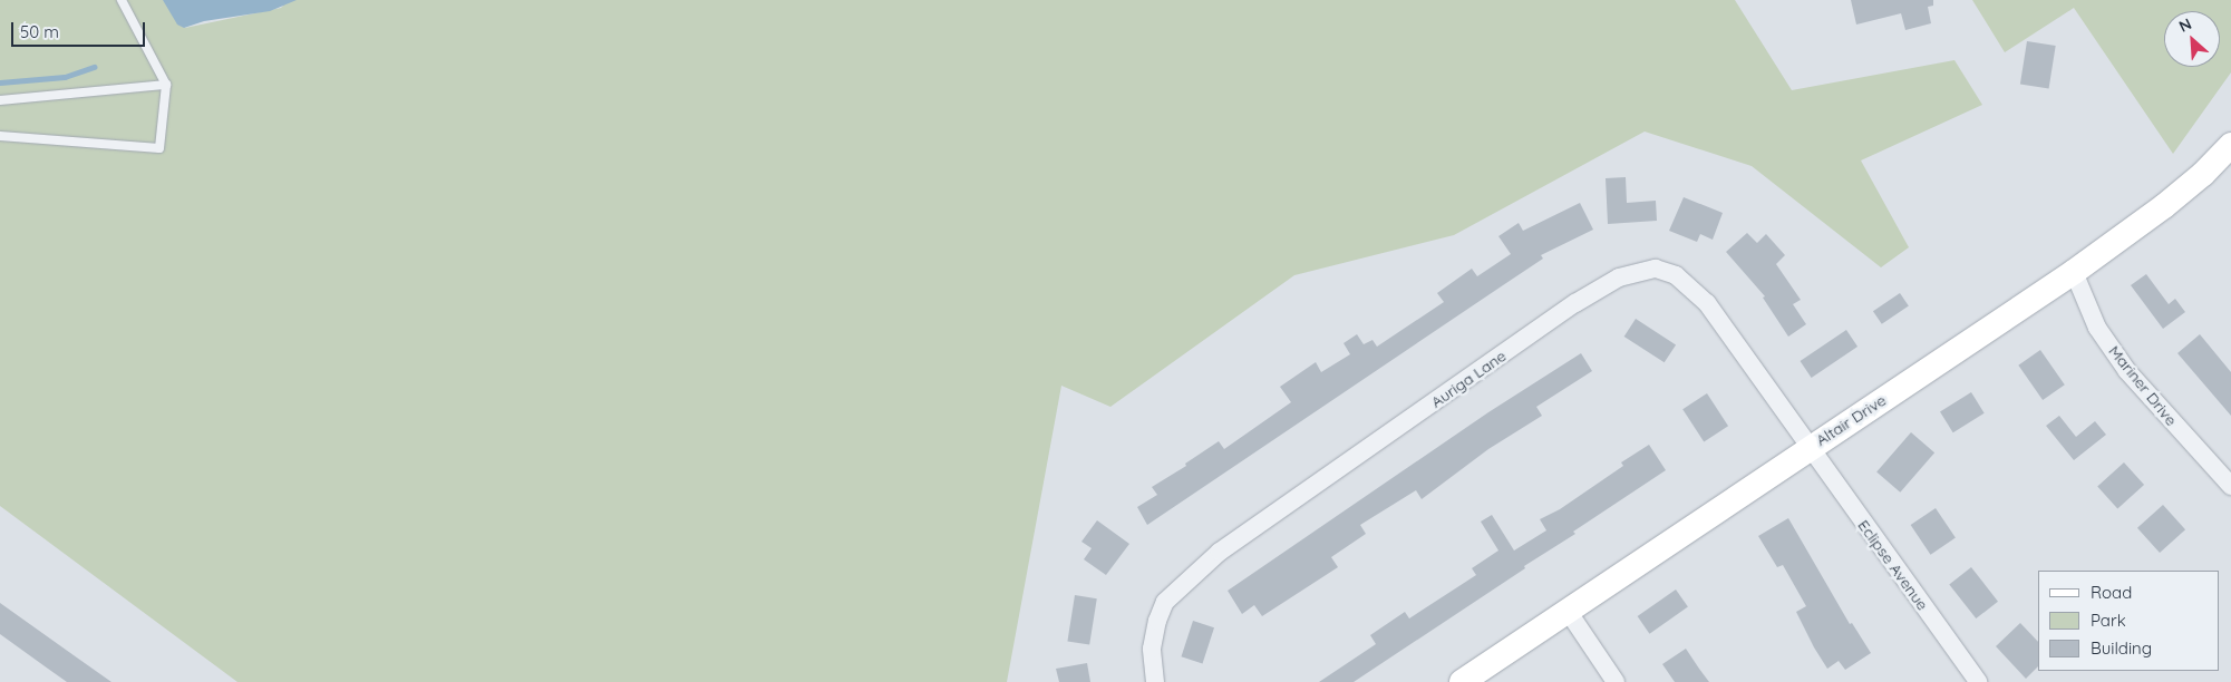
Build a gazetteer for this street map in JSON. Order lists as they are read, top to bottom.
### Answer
{
  "streets": {
    "street": [
      "Auriga Lane",
      "Mariner Drive",
      "Altair Drive",
      "Eclipse Avenue"
    ]
  },
  "crossings": [
    ["Auriga Lane", "Altair Drive"],
    ["Auriga Lane", "Eclipse Avenue"],
    ["Mariner Drive", "Altair Drive"],
    ["Altair Drive", "Eclipse Avenue"]
  ],
  "legend": ["Road", "Park", "Building"],
  "scale_bar": "50 m",
  "north": "top left"
}
